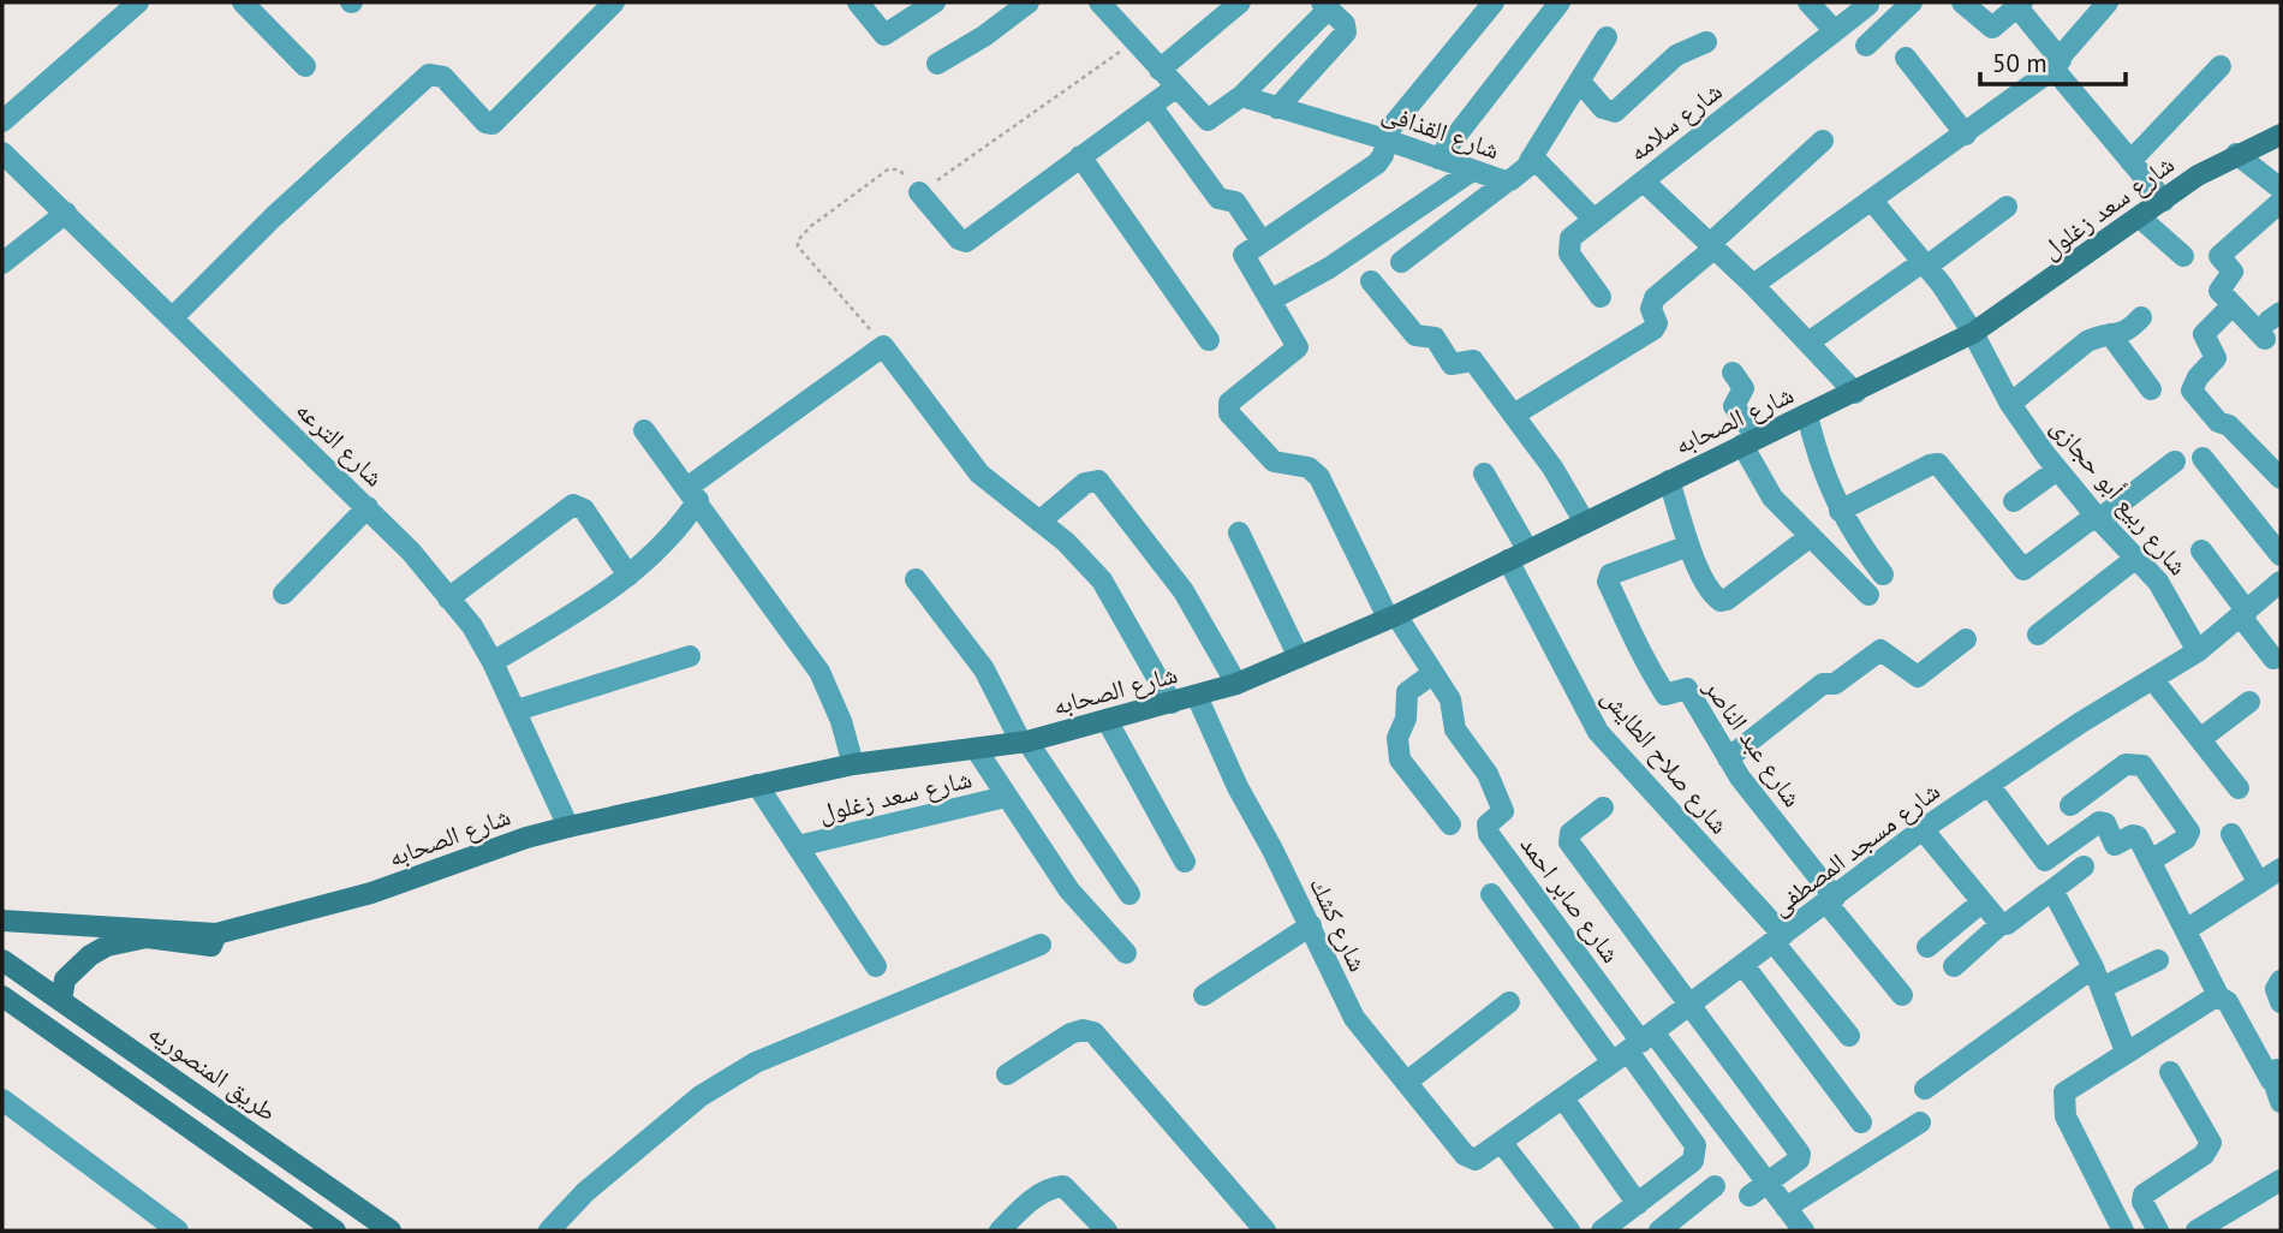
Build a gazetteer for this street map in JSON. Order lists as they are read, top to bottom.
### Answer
{
  "streets": {
    "street": [
      "شارع سلامه",
      "شارع القذافى",
      "شارع سعد زغلول",
      "شارع الصحابه",
      "شارع الترعه",
      "شارع ربيع أبو حجازى",
      "شارع عبد الناصر",
      "شارع صلاح الطايش",
      "شارع مسجد المصطفى",
      "شارع صابر احمد",
      "شارع كشك",
      "طريق المنصوريه"
    ]
  },
  "crossings": [
    ["شارع سلامه", "شارع القذافى"],
    ["شارع سعد زغلول", "شارع الصحابه"],
    ["شارع سعد زغلول", "شارع ربيع أبو حجازى"],
    ["شارع الصحابه", "شارع الترعه"],
    ["شارع الصحابه", "شارع ربيع أبو حجازى"],
    ["شارع الصحابه", "شارع صلاح الطايش"],
    ["شارع الصحابه", "شارع صابر احمد"],
    ["شارع الصحابه", "شارع كشك"],
    ["شارع الصحابه", "طريق المنصوريه"],
    ["شارع ربيع أبو حجازى", "شارع مسجد المصطفى"],
    ["شارع عبد الناصر", "شارع مسجد المصطفى"],
    ["شارع صلاح الطايش", "شارع مسجد المصطفى"],
    ["شارع مسجد المصطفى", "شارع صابر احمد"],
    ["شارع مسجد المصطفى", "شارع كشك"]
  ],
  "scale_bar": "50 m"
}
